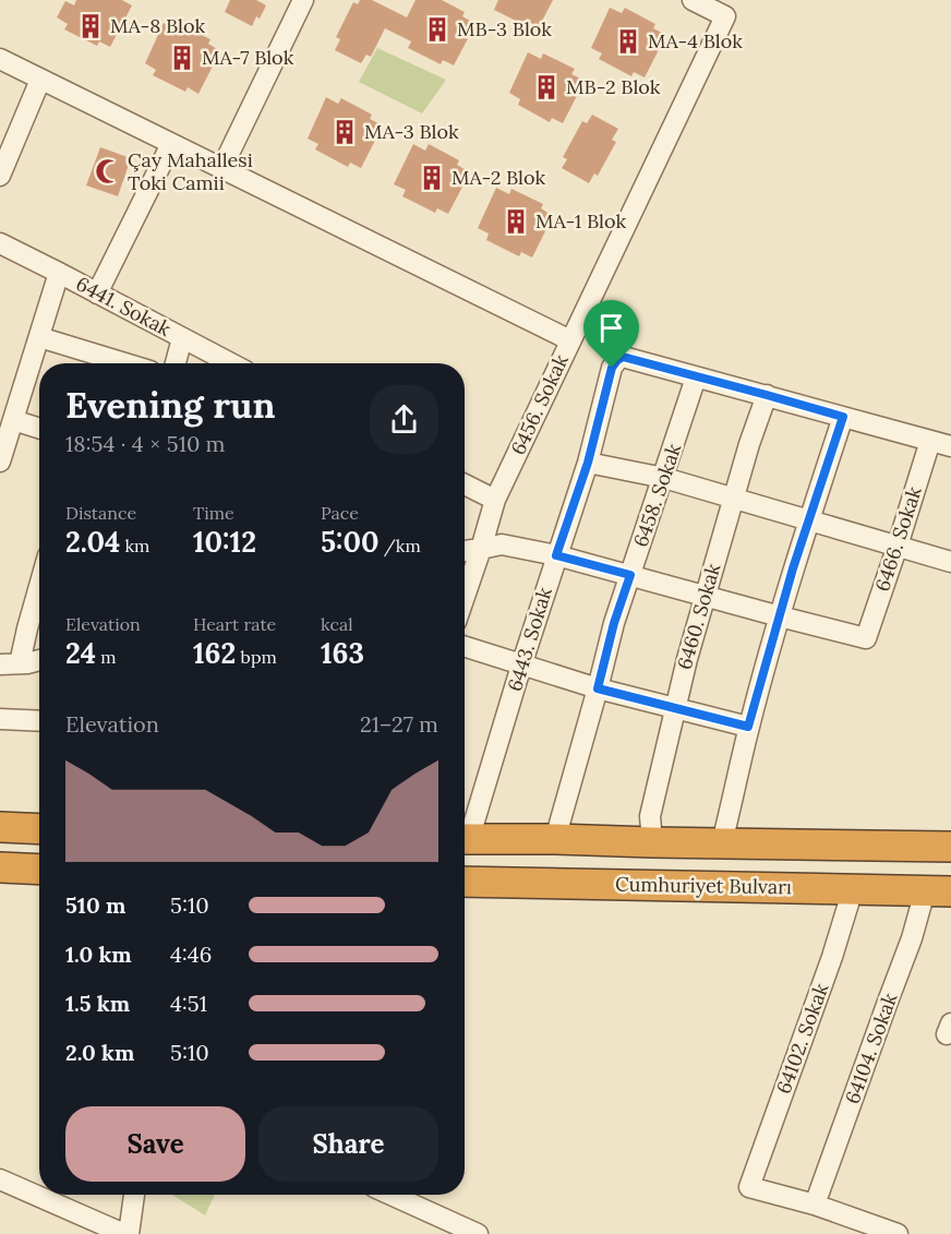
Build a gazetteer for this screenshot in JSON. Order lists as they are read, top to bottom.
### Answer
{
  "streets": {
    "highway": ["Cumhuriyet Bulvarı"],
    "street": [
      "6441. Sokak",
      "6456. Sokak",
      "6458. Sokak",
      "6466. Sokak",
      "6460. Sokak",
      "6443. Sokak",
      "64102. Sokak",
      "64104. Sokak"
    ]
  },
  "crossings": [
    ["6458. Sokak", "6443. Sokak"],
    ["6466. Sokak", "6443. Sokak"],
    ["6460. Sokak", "6443. Sokak"],
    ["Cumhuriyet Bulvarı", "64102. Sokak"],
    ["Cumhuriyet Bulvarı", "64104. Sokak"],
    ["64102. Sokak", "64104. Sokak"]
  ],
  "places": {
    "building": [
      "MA-8 Blok",
      "MB-3 Blok",
      "MA-4 Blok",
      "MA-7 Blok",
      "MB-2 Blok",
      "MA-3 Blok",
      "MA-2 Blok",
      "MA-1 Blok"
    ],
    "mosque": ["Çay Mahallesi Toki Camii"]
  },
  "page": {
    "heading": ["Evening run", "18:54 · 4 × 510 m"],
    "stats": [
      ["Distance", "2.04 km"],
      ["Time", "10:12"],
      ["Pace", "5:00 /km"],
      ["Elevation", "24 m"],
      ["Heart rate", "162 bpm"],
      ["kcal", "163"]
    ],
    "chart": ["Elevation", "21–27 m"],
    "list": [
      {
        "name": "510 m",
        "note": "5:10"
      },
      {
        "name": "1.0 km",
        "note": "4:46"
      },
      {
        "name": "1.5 km",
        "note": "4:51"
      },
      {
        "name": "2.0 km",
        "note": "5:10"
      }
    ],
    "buttons": ["Save", "Share"]
  }
}
